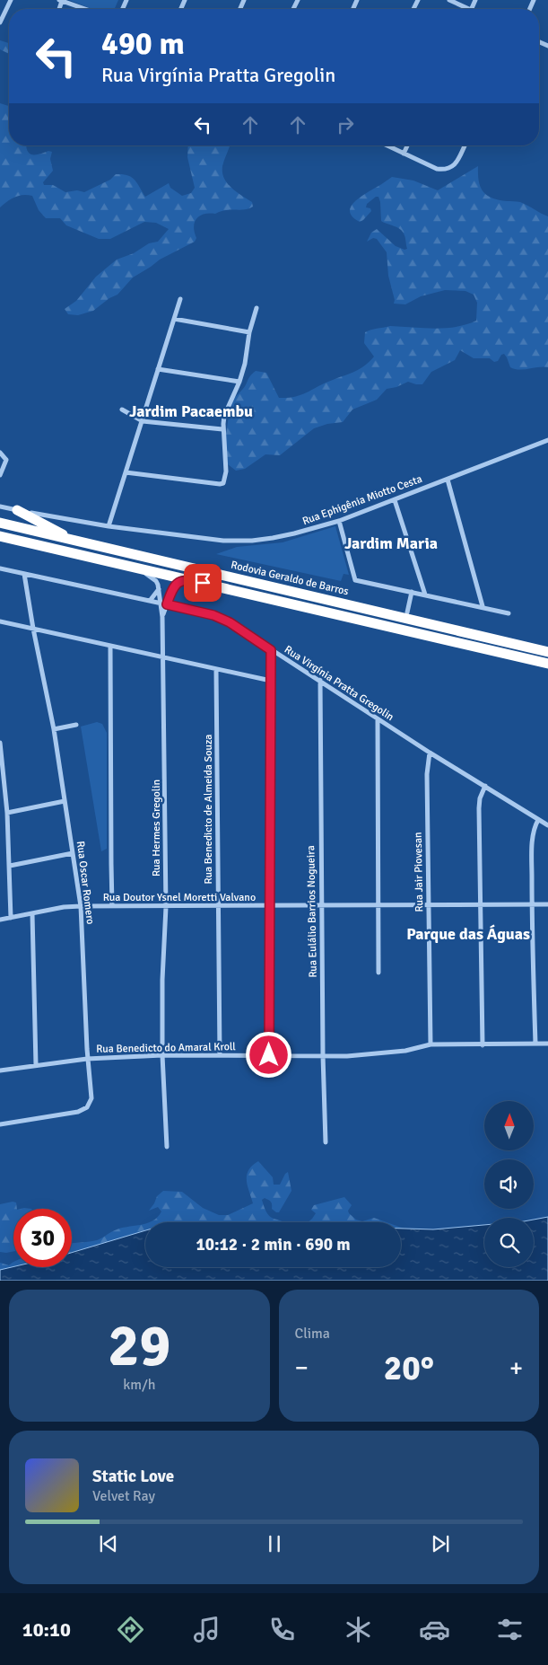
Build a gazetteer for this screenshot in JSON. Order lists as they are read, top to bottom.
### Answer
{
  "streets": {
    "highway": ["Rodovia Geraldo de Barros"],
    "street": [
      "Rua Ephigênia Miotto Cesta",
      "Rua Virgínia Pratta Gregolin",
      "Rua Benedicto de Almeida Souza",
      "Rua Hermes Gregolin",
      "Rua Jair Piovesan",
      "Rua Oscar Romero",
      "Rua Doutor Ysnel Moretti Valvano",
      "Rua Eulálio Barrios Nogueira",
      "Rua Benedicto do Amaral Kroll"
    ]
  },
  "crossings": [
    ["Rua Virgínia Pratta Gregolin", "Rua Hermes Gregolin"],
    ["Rua Virgínia Pratta Gregolin", "Rua Jair Piovesan"],
    ["Rua Virgínia Pratta Gregolin", "Rua Oscar Romero"],
    ["Rua Virgínia Pratta Gregolin", "Rua Eulálio Barrios Nogueira"],
    ["Rua Benedicto de Almeida Souza", "Rua Doutor Ysnel Moretti Valvano"],
    ["Rua Benedicto de Almeida Souza", "Rua Benedicto do Amaral Kroll"],
    ["Rua Hermes Gregolin", "Rua Doutor Ysnel Moretti Valvano"],
    ["Rua Hermes Gregolin", "Rua Benedicto do Amaral Kroll"],
    ["Rua Jair Piovesan", "Rua Doutor Ysnel Moretti Valvano"],
    ["Rua Jair Piovesan", "Rua Benedicto do Amaral Kroll"],
    ["Rua Oscar Romero", "Rua Doutor Ysnel Moretti Valvano"],
    ["Rua Oscar Romero", "Rua Benedicto do Amaral Kroll"],
    ["Rua Doutor Ysnel Moretti Valvano", "Rua Eulálio Barrios Nogueira"],
    ["Rua Eulálio Barrios Nogueira", "Rua Benedicto do Amaral Kroll"]
  ],
  "districts": ["Jardim Pacaembu", "Jardim Maria", "Parque das Águas"],
  "north": "top",
  "page": {
    "turn": ["490 m", "Rua Virgínia Pratta Gregolin"],
    "limit": "30",
    "trip": "10:12 · 2 min · 690 m",
    "tile": [
      ["29", "km/h"],
      "Clima"
    ],
    "heat": ["−", "20°", "+"],
    "song": ["Static Love", "Velvet Ray"],
    "tabs": "10:10"
  }
}
